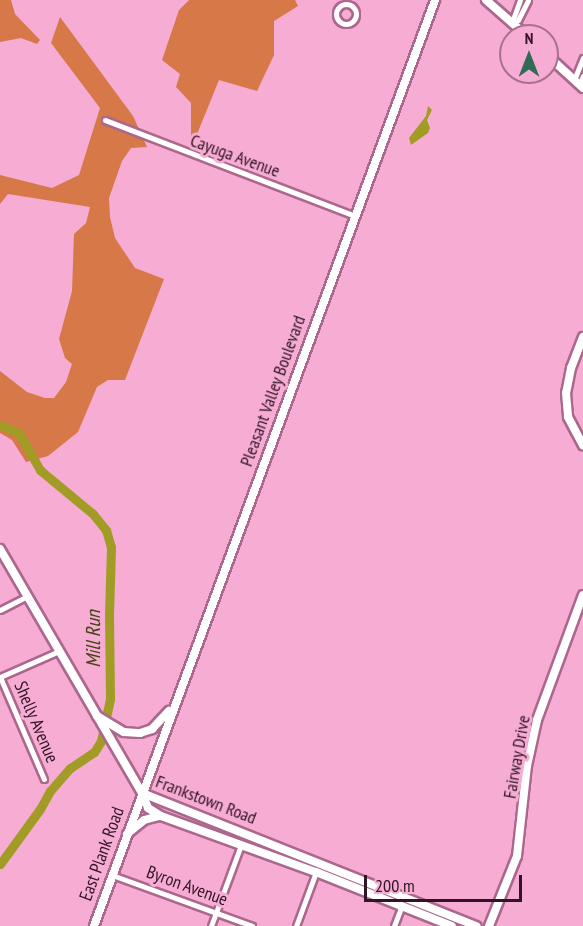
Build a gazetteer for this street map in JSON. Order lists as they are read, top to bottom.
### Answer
{
  "streets": {
    "main road": ["Pleasant Valley Boulevard", "Frankstown Road", "East Plank Road"],
    "street": [
      "Cayuga Avenue",
      "Shelly Avenue",
      "Fairway Drive",
      "Byron Avenue"
    ]
  },
  "crossings": [
    ["Cayuga Avenue", "Pleasant Valley Boulevard"],
    ["Pleasant Valley Boulevard", "Frankstown Road"],
    ["Pleasant Valley Boulevard", "East Plank Road"],
    ["Frankstown Road", "East Plank Road"],
    ["East Plank Road", "Byron Avenue"]
  ],
  "water": ["Mill Run"],
  "scale_bar": "200 m",
  "north": "top"
}
